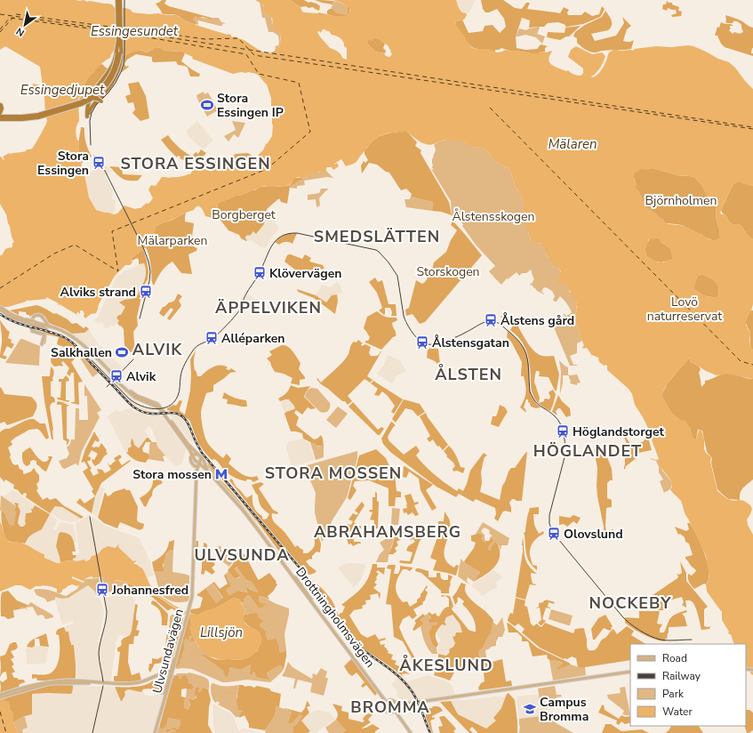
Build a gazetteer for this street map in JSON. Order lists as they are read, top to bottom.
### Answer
{
  "streets": {
    "main road": ["Drottningholmsvägen", "Ulvsundavägen"]
  },
  "crossings": [
    ["Drottningholmsvägen", "Ulvsundavägen"]
  ],
  "districts": [
    "STORA ESSINGEN",
    "SMEDSLÄTTEN",
    "ÄPPELVIKEN",
    "ALVIK",
    "ÅLSTEN",
    "HÖGLANDET",
    "STORA MOSSEN",
    "ABRAHAMSBERG",
    "ULVSUNDA",
    "NOCKEBY",
    "ÅKESLUND",
    "BROMMA"
  ],
  "water": [
    "Essingesundet",
    "Essingedjupet",
    "Mälaren",
    "Lillsjön"
  ],
  "parks": [
    "Björnholmen",
    "Borgberget",
    "Ålstensskogen",
    "Mälarparken",
    "Storskogen",
    "Lovö naturreservat"
  ],
  "places": {
    "sports": ["Stora Essingen IP", "Salkhallen"],
    "station": [
      "Stora Essingen",
      "Klövervägen",
      "Alviks strand",
      "Ålstens gård",
      "Alléparken",
      "Ålstensgatan",
      "Alvik",
      "Höglandstorget",
      "Olovslund",
      "Johannesfred"
    ],
    "metro station": ["Stora mossen"],
    "school or university": ["Campus Bromma"]
  },
  "legend": [
    "Road",
    "Railway",
    "Park",
    "Water"
  ],
  "north": "bottom left"
}
